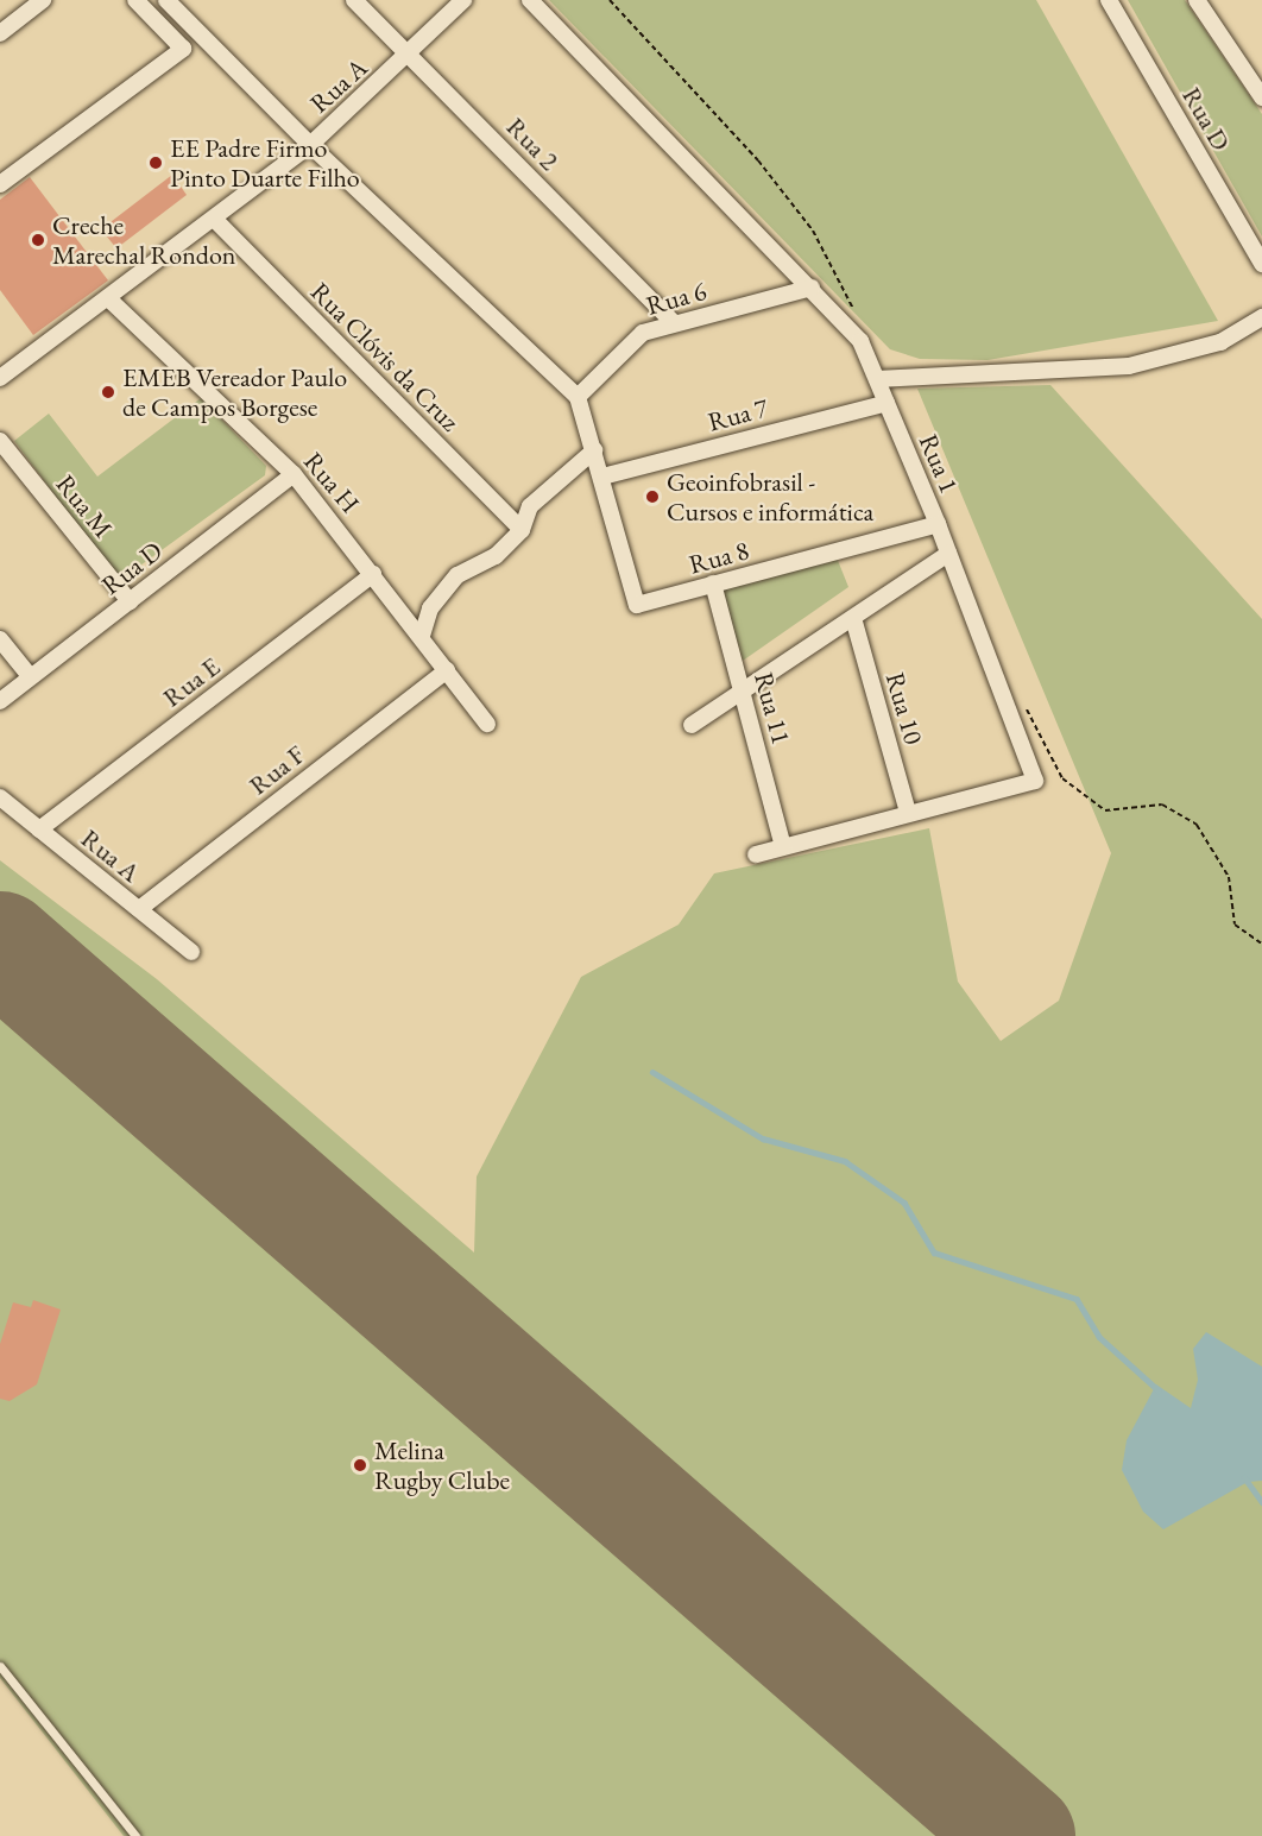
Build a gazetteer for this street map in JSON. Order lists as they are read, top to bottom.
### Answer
{
  "streets": {
    "street": [
      "Rua A",
      "Rua D",
      "Rua 2",
      "Rua 6",
      "Rua Clóvis da Cruz",
      "Rua 7",
      "Rua 1",
      "Rua H",
      "Rua M",
      "Rua 8",
      "Rua E",
      "Rua 11",
      "Rua 10",
      "Rua F"
    ]
  },
  "crossings": [
    ["Rua A", "Rua 2"],
    ["Rua A", "Rua Clóvis da Cruz"],
    ["Rua A", "Rua H"],
    ["Rua A", "Rua E"],
    ["Rua A", "Rua F"],
    ["Rua D", "Rua H"],
    ["Rua D", "Rua M"],
    ["Rua 2", "Rua 6"],
    ["Rua 6", "Rua 1"],
    ["Rua 7", "Rua 1"],
    ["Rua 7", "Rua 8"],
    ["Rua 1", "Rua 8"],
    ["Rua 1", "Rua 11"],
    ["Rua 1", "Rua 10"],
    ["Rua H", "Rua E"],
    ["Rua H", "Rua F"],
    ["Rua 8", "Rua 11"]
  ],
  "places": [
    "EE Padre Firmo Pinto Duarte Filho",
    "Creche Marechal Rondon",
    "EMEB Vereador Paulo de Campos Borgese",
    "Geoinfobrasil - Cursos e informática",
    "Melina Rugby Clube"
  ]
}
